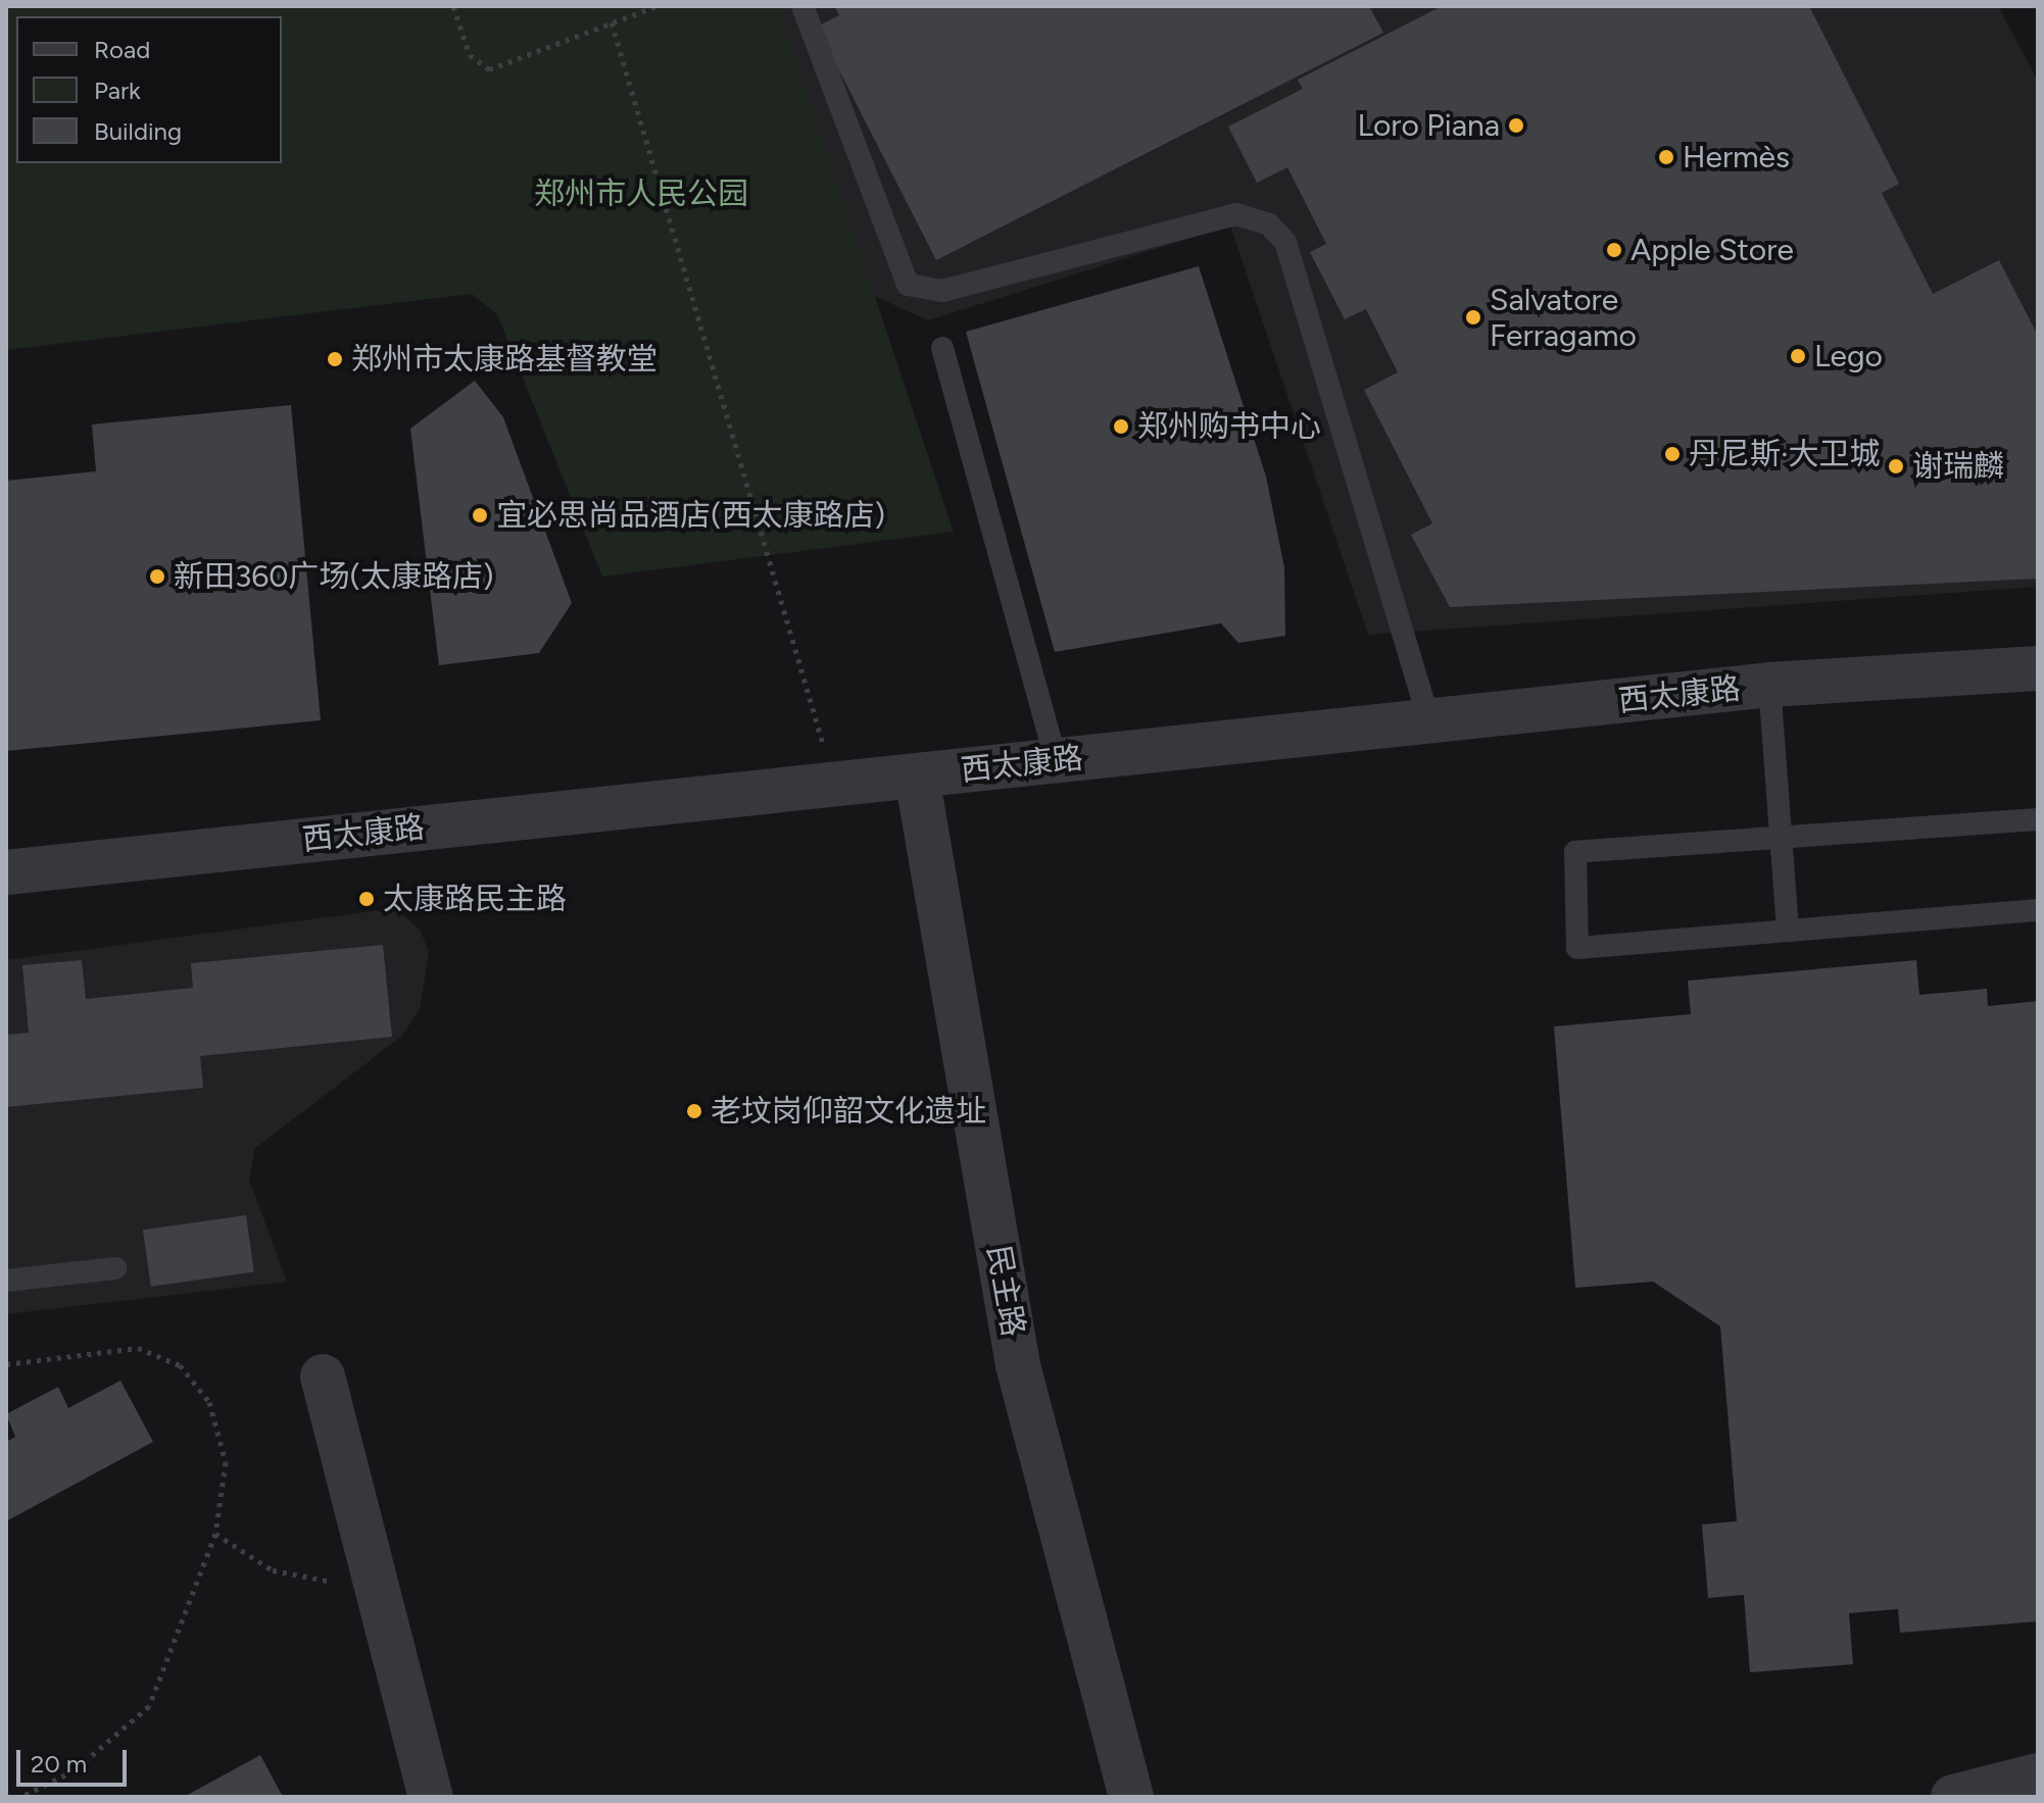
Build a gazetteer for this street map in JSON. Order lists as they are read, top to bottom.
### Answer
{
  "streets": {
    "street": ["西太康路", "民主路"]
  },
  "crossings": [
    ["西太康路", "民主路"]
  ],
  "parks": ["郑州市人民公园"],
  "places": [
    "Loro Piana",
    "Hermès",
    "Apple Store",
    "Salvatore Ferragamo",
    "Lego",
    "郑州市太康路基督教堂",
    "郑州购书中心",
    "丹尼斯·大卫城",
    "谢瑞麟",
    "宜必思尚品酒店(西太康路店)",
    "新田360广场(太康路店)",
    "太康路民主路",
    "老坟岗仰韶文化遗址"
  ],
  "legend": ["Road", "Park", "Building"],
  "scale_bar": "20 m"
}
